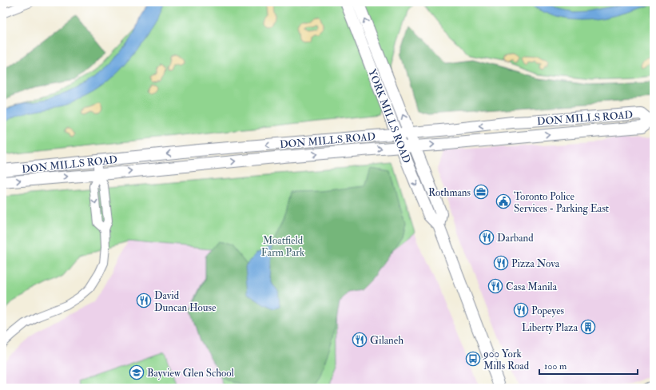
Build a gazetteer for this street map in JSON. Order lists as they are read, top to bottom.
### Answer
{
  "streets": {
    "main road": ["YORK MILLS ROAD", "DON MILLS ROAD"]
  },
  "crossings": [
    ["YORK MILLS ROAD", "DON MILLS ROAD"]
  ],
  "parks": ["Moatfield Farm Park"],
  "places": {
    "office": ["Rothmans"],
    "public building": ["Toronto Police Services - Parking East"],
    "restaurant": [
      "Darband",
      "Pizza Nova",
      "Casa Manila",
      "David Duncan House",
      "Popeyes",
      "Gilaneh"
    ],
    "building": ["Liberty Plaza"],
    "bus stop": ["900 York Mills Road"],
    "school or university": ["Bayview Glen School"]
  },
  "scale_bar": "100 m"
}
